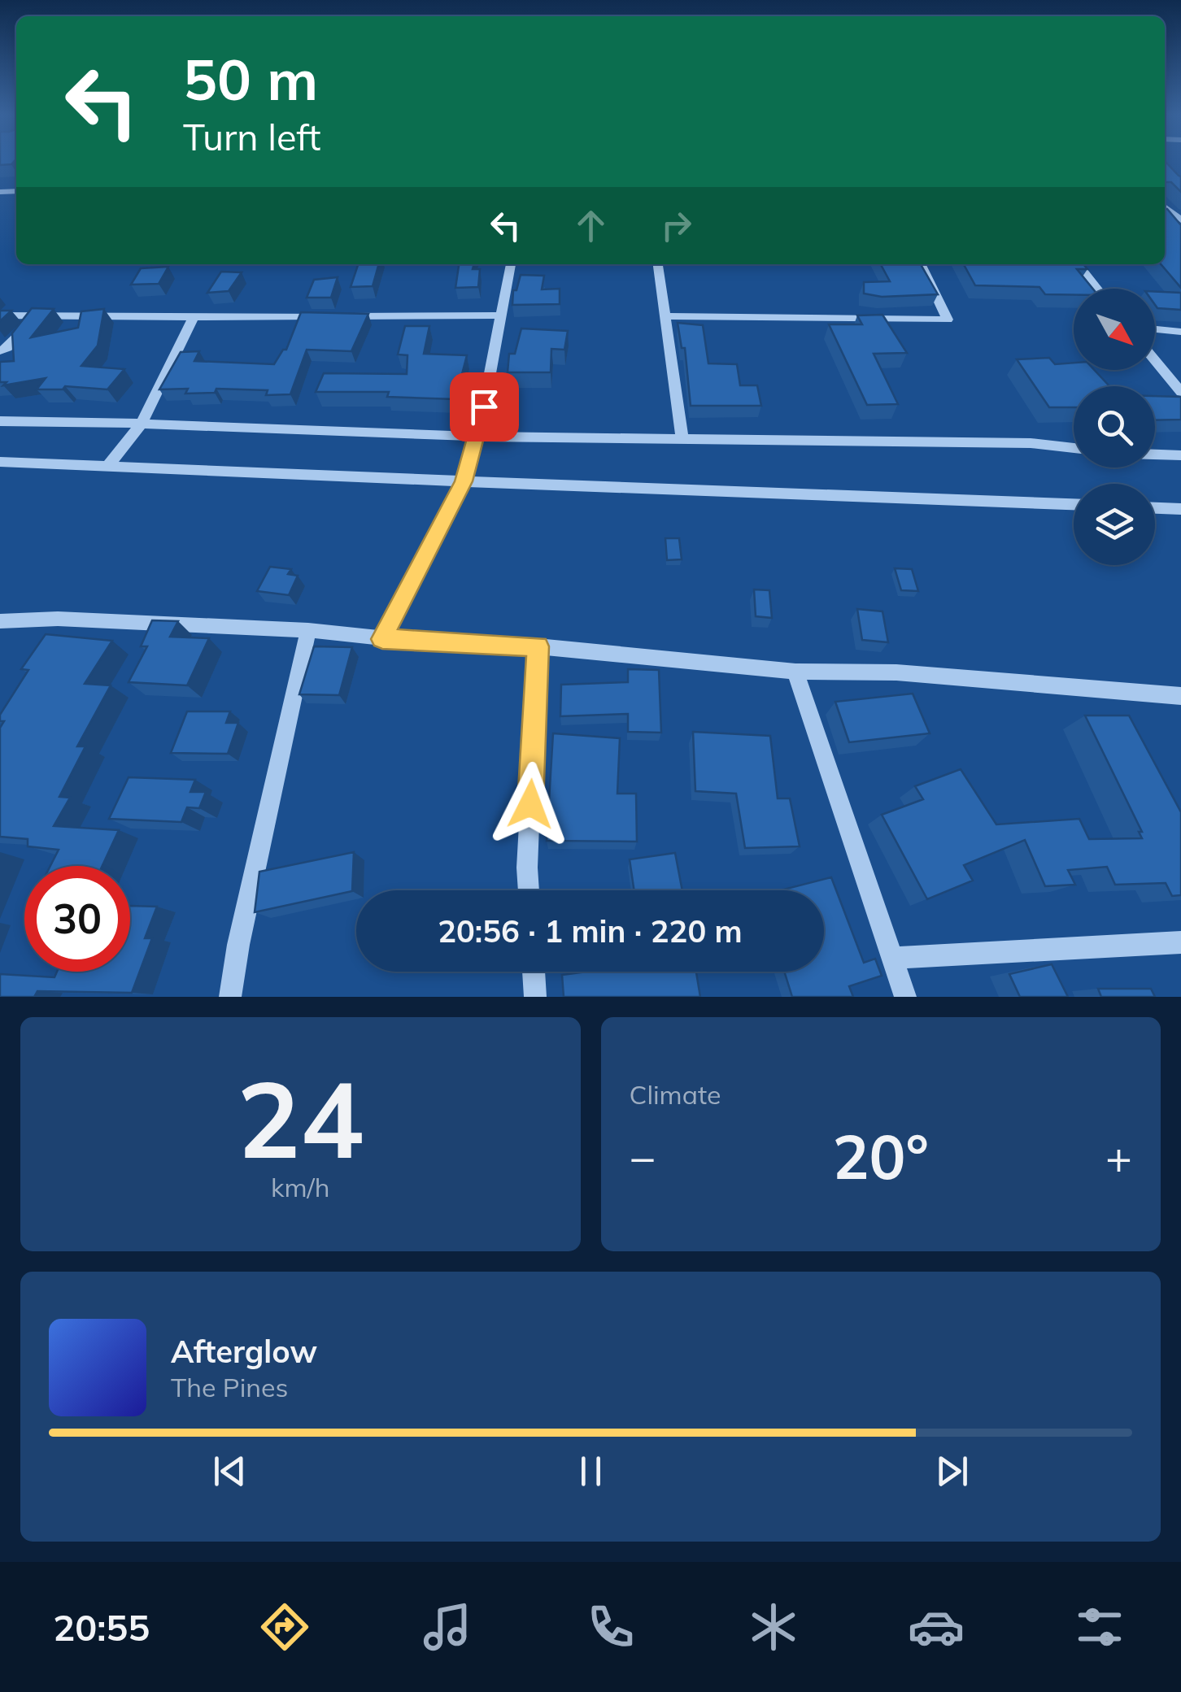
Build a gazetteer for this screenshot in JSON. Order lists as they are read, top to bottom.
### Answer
{
  "north": "bottom right",
  "page": {
    "turn": ["50 m", "Turn left"],
    "limit": "30",
    "trip": "20:56 · 1 min · 220 m",
    "tile": [
      ["24", "km/h"],
      "Climate"
    ],
    "heat": ["−", "20°", "+"],
    "song": ["Afterglow", "The Pines"],
    "tabs": "20:55"
  }
}
